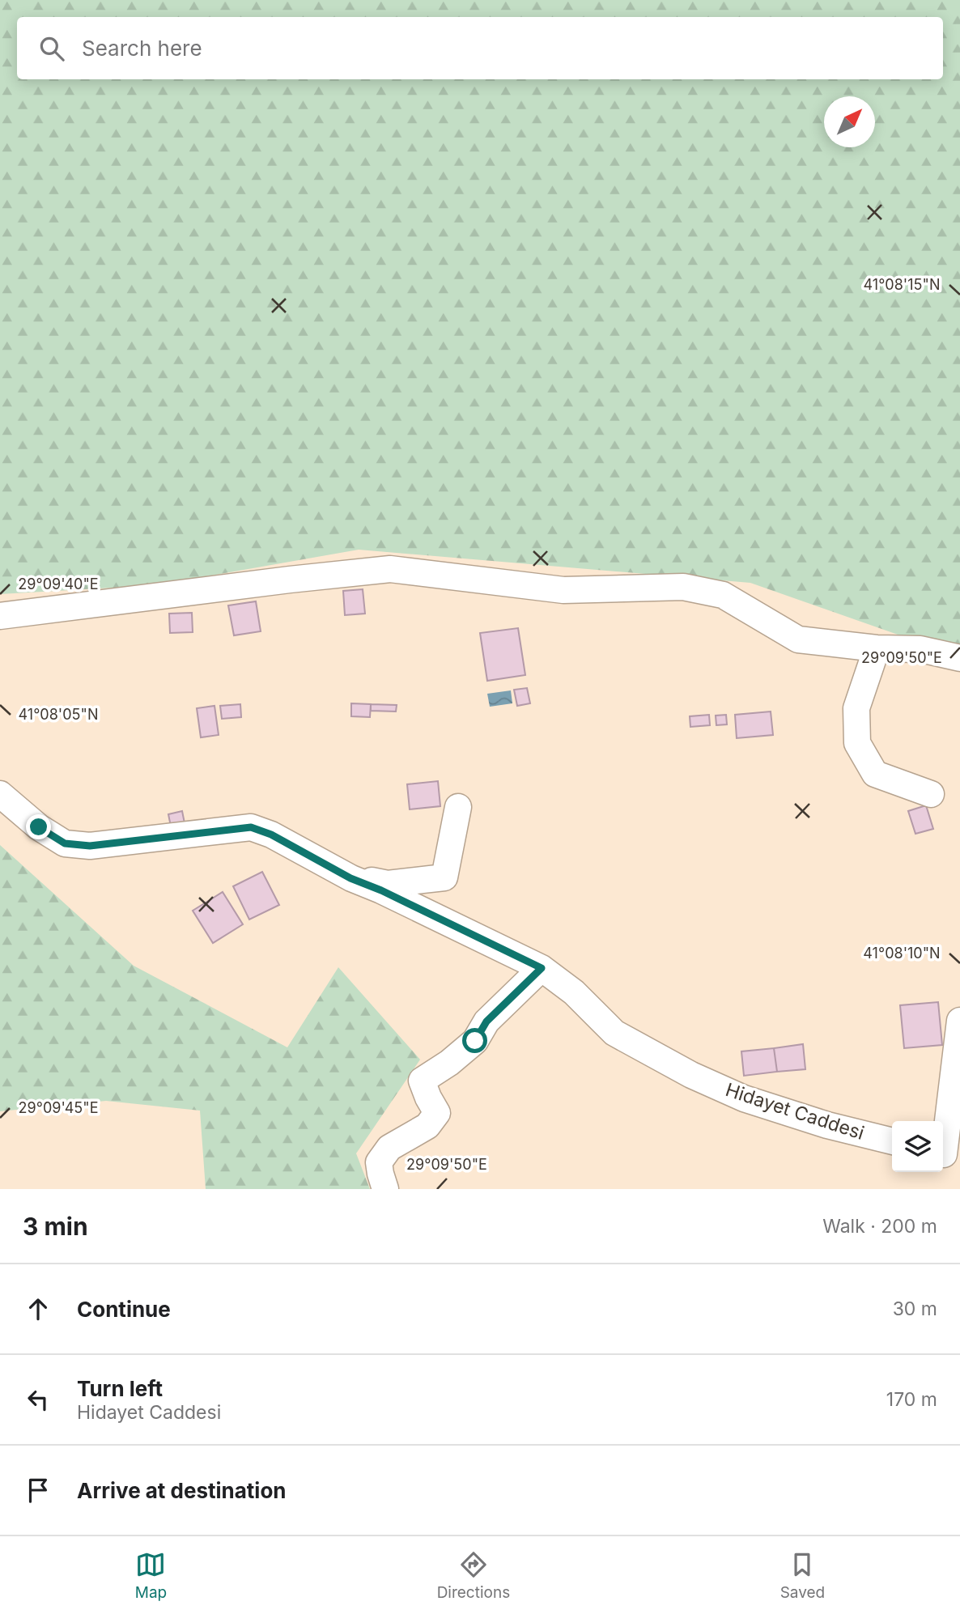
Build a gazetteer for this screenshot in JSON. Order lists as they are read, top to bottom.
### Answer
{
  "streets": {
    "street": ["Hidayet Caddesi"]
  },
  "north": "top right",
  "page": {
    "search": "Search here",
    "heading": ["3 min", "Walk · 200 m"],
    "list": [
      ["Continue", "30 m"],
      ["Turn left", "Hidayet Caddesi", "170 m"],
      "Arrive at destination"
    ],
    "nav": ["Map", "Directions", "Saved"]
  },
  "coordinates": [
    "41°08'15\"N",
    "29°09'40\"E",
    "29°09'50\"E",
    "41°08'05\"N",
    "41°08'10\"N",
    "29°09'45\"E"
  ]
}
